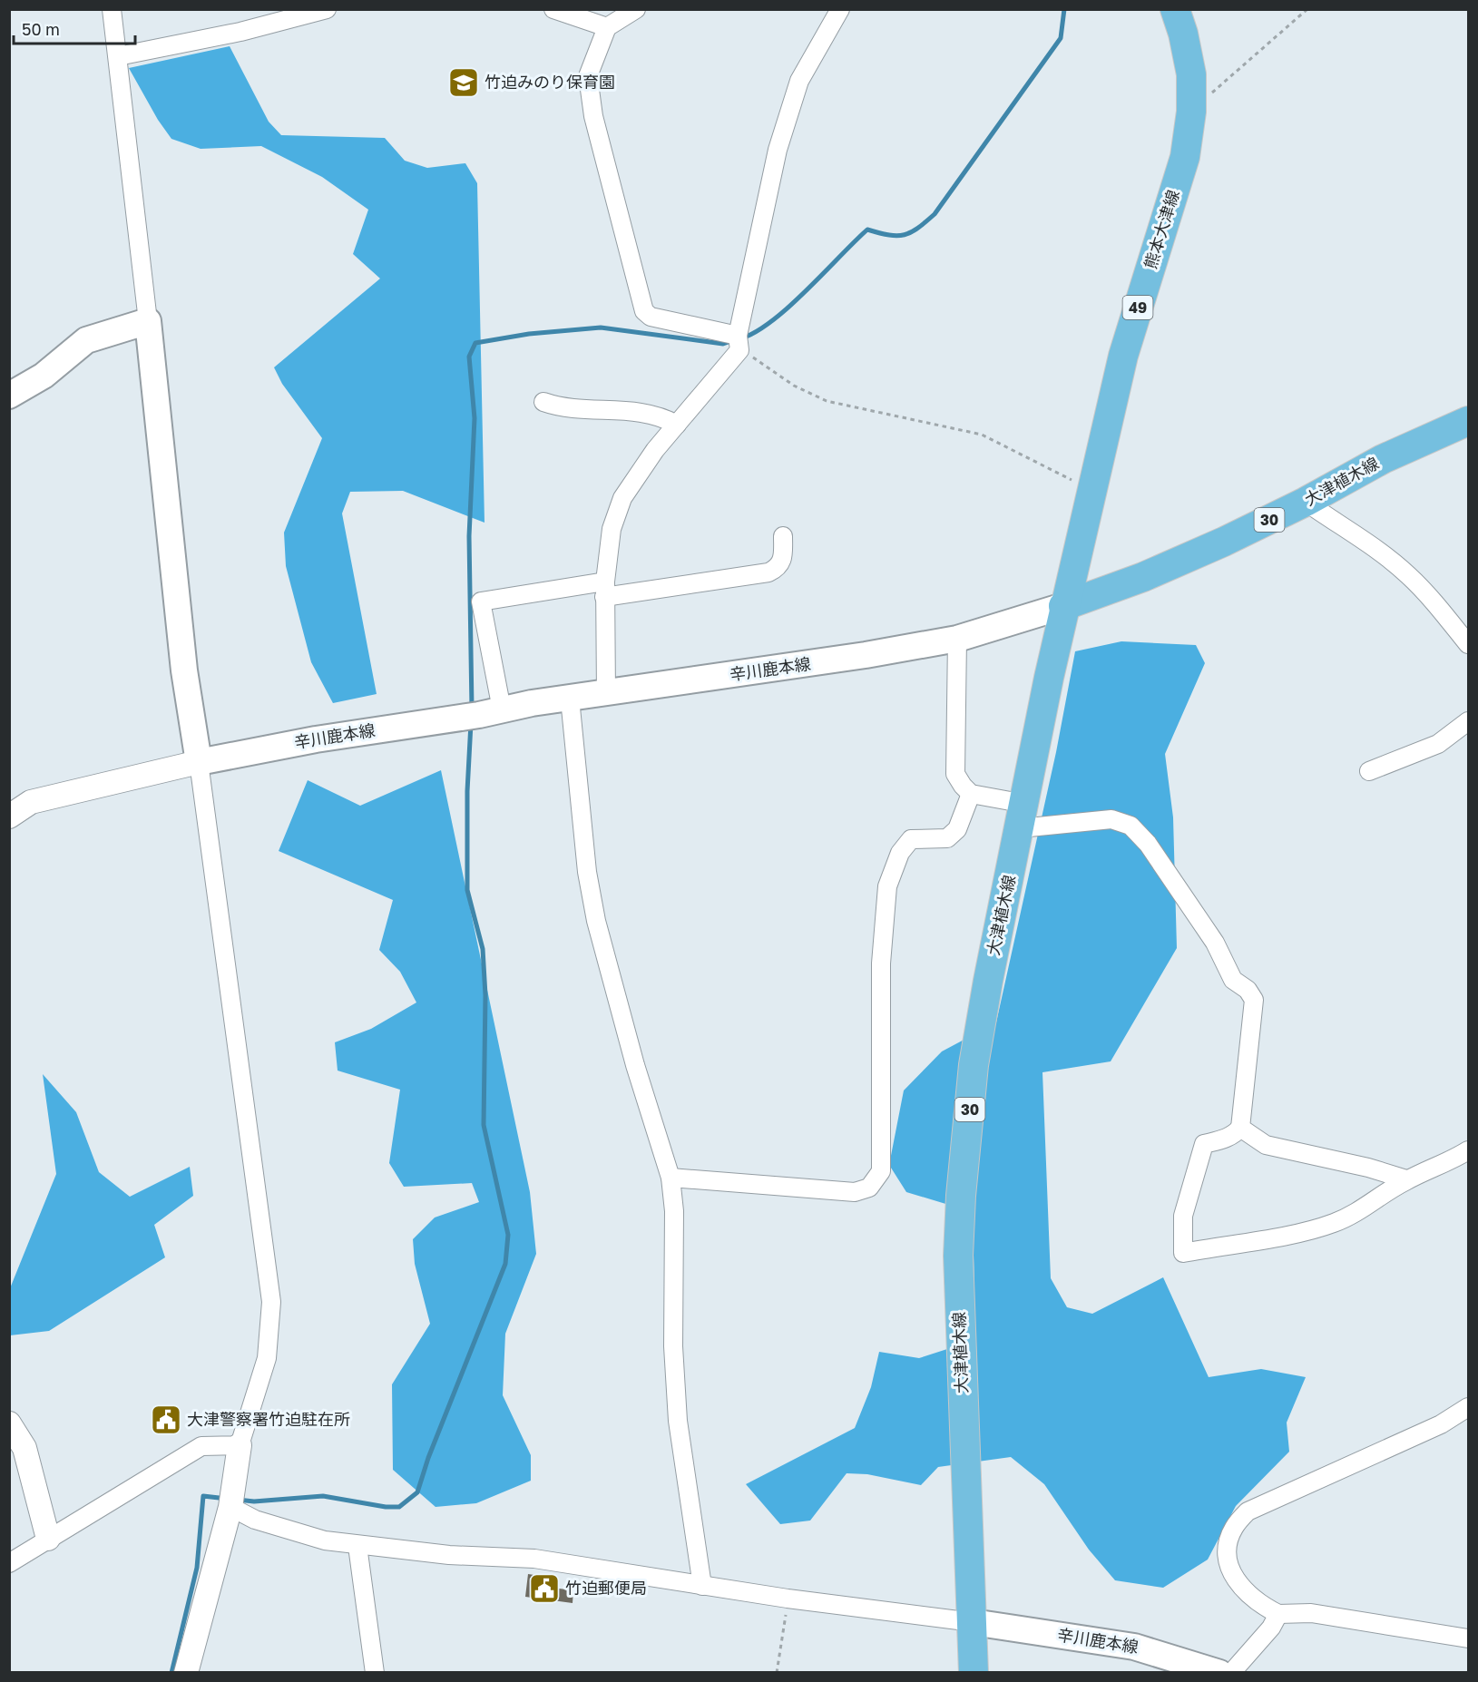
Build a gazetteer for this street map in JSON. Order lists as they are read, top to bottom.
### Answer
{
  "streets": {
    "main road": [
      "熊本大津線",
      "49",
      "大津植木線",
      "30",
      "辛川鹿本線"
    ]
  },
  "crossings": [
    ["熊本大津線", "大津植木線"],
    ["熊本大津線", "辛川鹿本線"],
    ["大津植木線", "辛川鹿本線"]
  ],
  "places": {
    "school or university": ["竹迫みのり保育園"],
    "public building": ["大津警察署竹迫駐在所", "竹迫郵便局"]
  },
  "scale_bar": "50 m"
}
